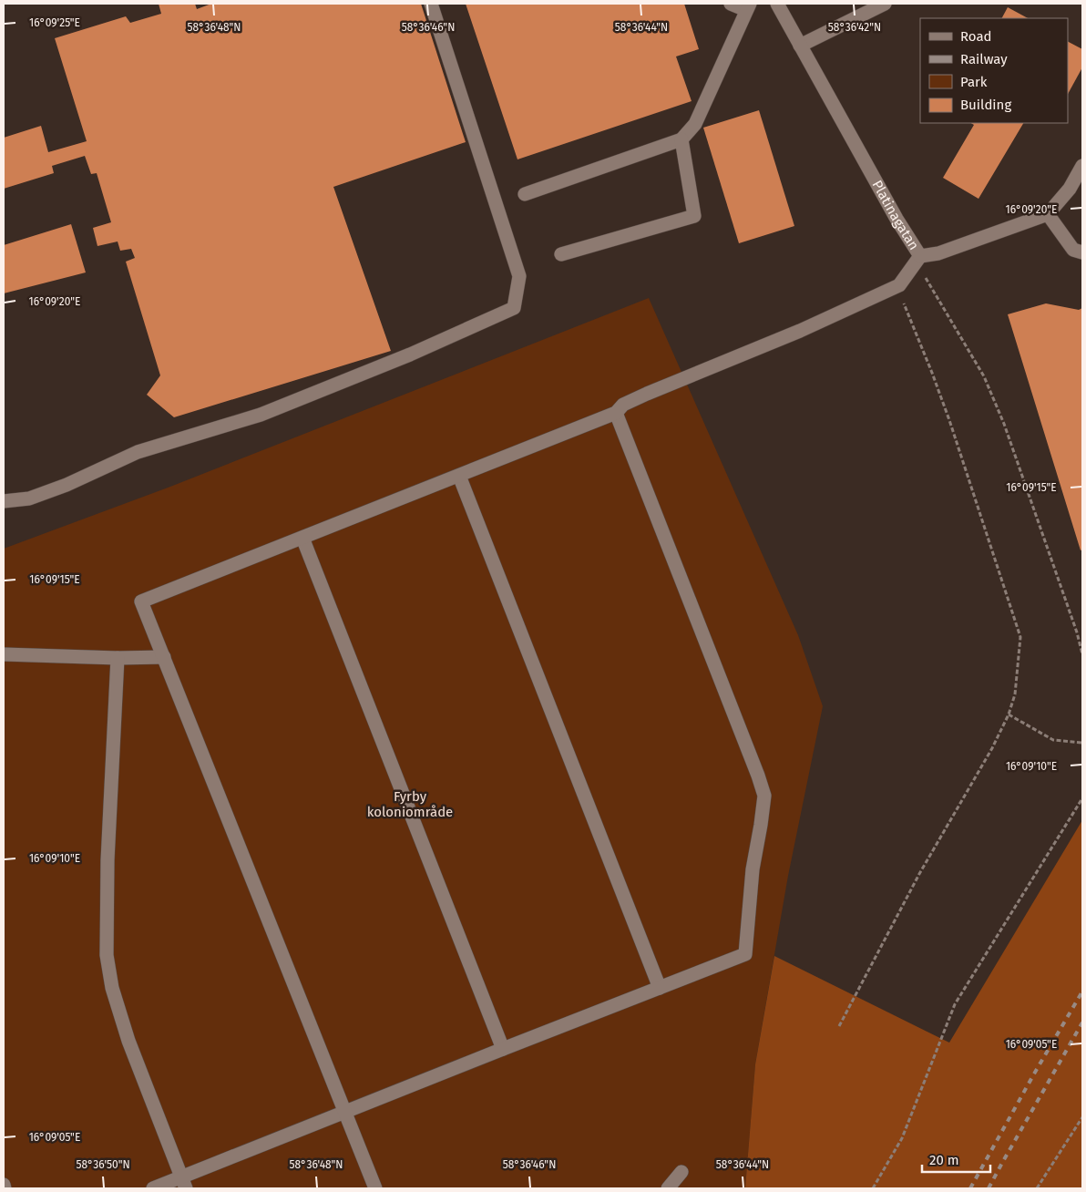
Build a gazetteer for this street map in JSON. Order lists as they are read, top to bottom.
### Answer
{
  "streets": {
    "street": ["Platinagatan"]
  },
  "parks": ["Fyrby koloniområde"],
  "legend": [
    "Road",
    "Railway",
    "Park",
    "Building"
  ],
  "scale_bar": "20 m",
  "coordinates": [
    "16°09'25\"E",
    "58°36'48\"N",
    "58°36'46\"N",
    "58°36'44\"N",
    "58°36'42\"N",
    "16°09'20\"E",
    "16°09'15\"E",
    "16°09'10\"E",
    "16°09'05\"E",
    "58°36'50\"N"
  ]
}
